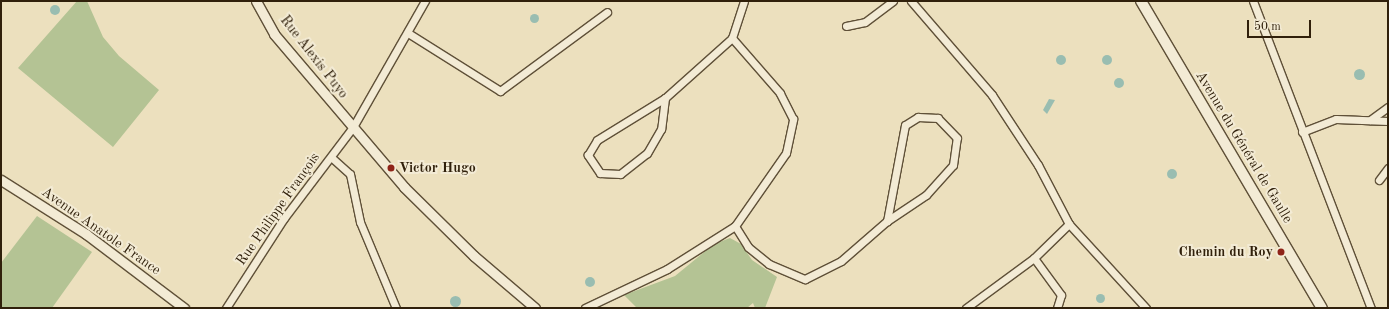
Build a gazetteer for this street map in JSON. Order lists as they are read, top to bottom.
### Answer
{
  "streets": {
    "main road": ["Avenue du Général de Gaulle"],
    "street": ["Rue Alexis Puyo", "Rue Philippe François", "Avenue Anatole France"]
  },
  "crossings": [
    ["Rue Alexis Puyo", "Rue Philippe François"]
  ],
  "places": ["Victor Hugo", "Chemin du Roy"],
  "scale_bar": "50 m"
}
